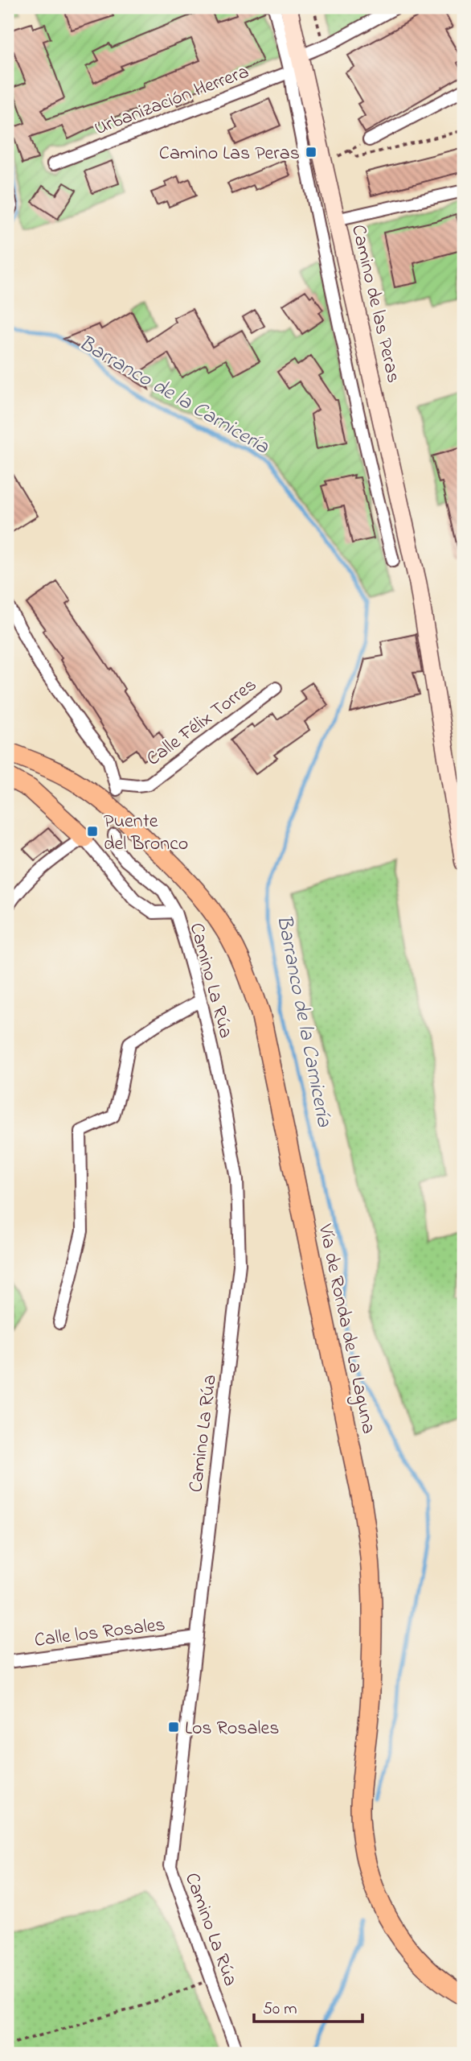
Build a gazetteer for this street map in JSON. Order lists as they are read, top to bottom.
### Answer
{
  "streets": {
    "main road": ["Camino de las Peras", "Vía de Ronda de La Laguna"],
    "street": [
      "Urbanización Herrera",
      "Calle Félix Torres",
      "Camino La Rúa",
      "Calle los Rosales"
    ]
  },
  "crossings": [
    ["Urbanización Herrera", "Camino de las Peras"],
    ["Camino La Rúa", "Calle los Rosales"]
  ],
  "water": ["Barranco de la Carnicería"],
  "places": {
    "transit": ["Camino Las Peras", "Puente del Bronco", "Los Rosales"]
  },
  "scale_bar": "50 m"
}
